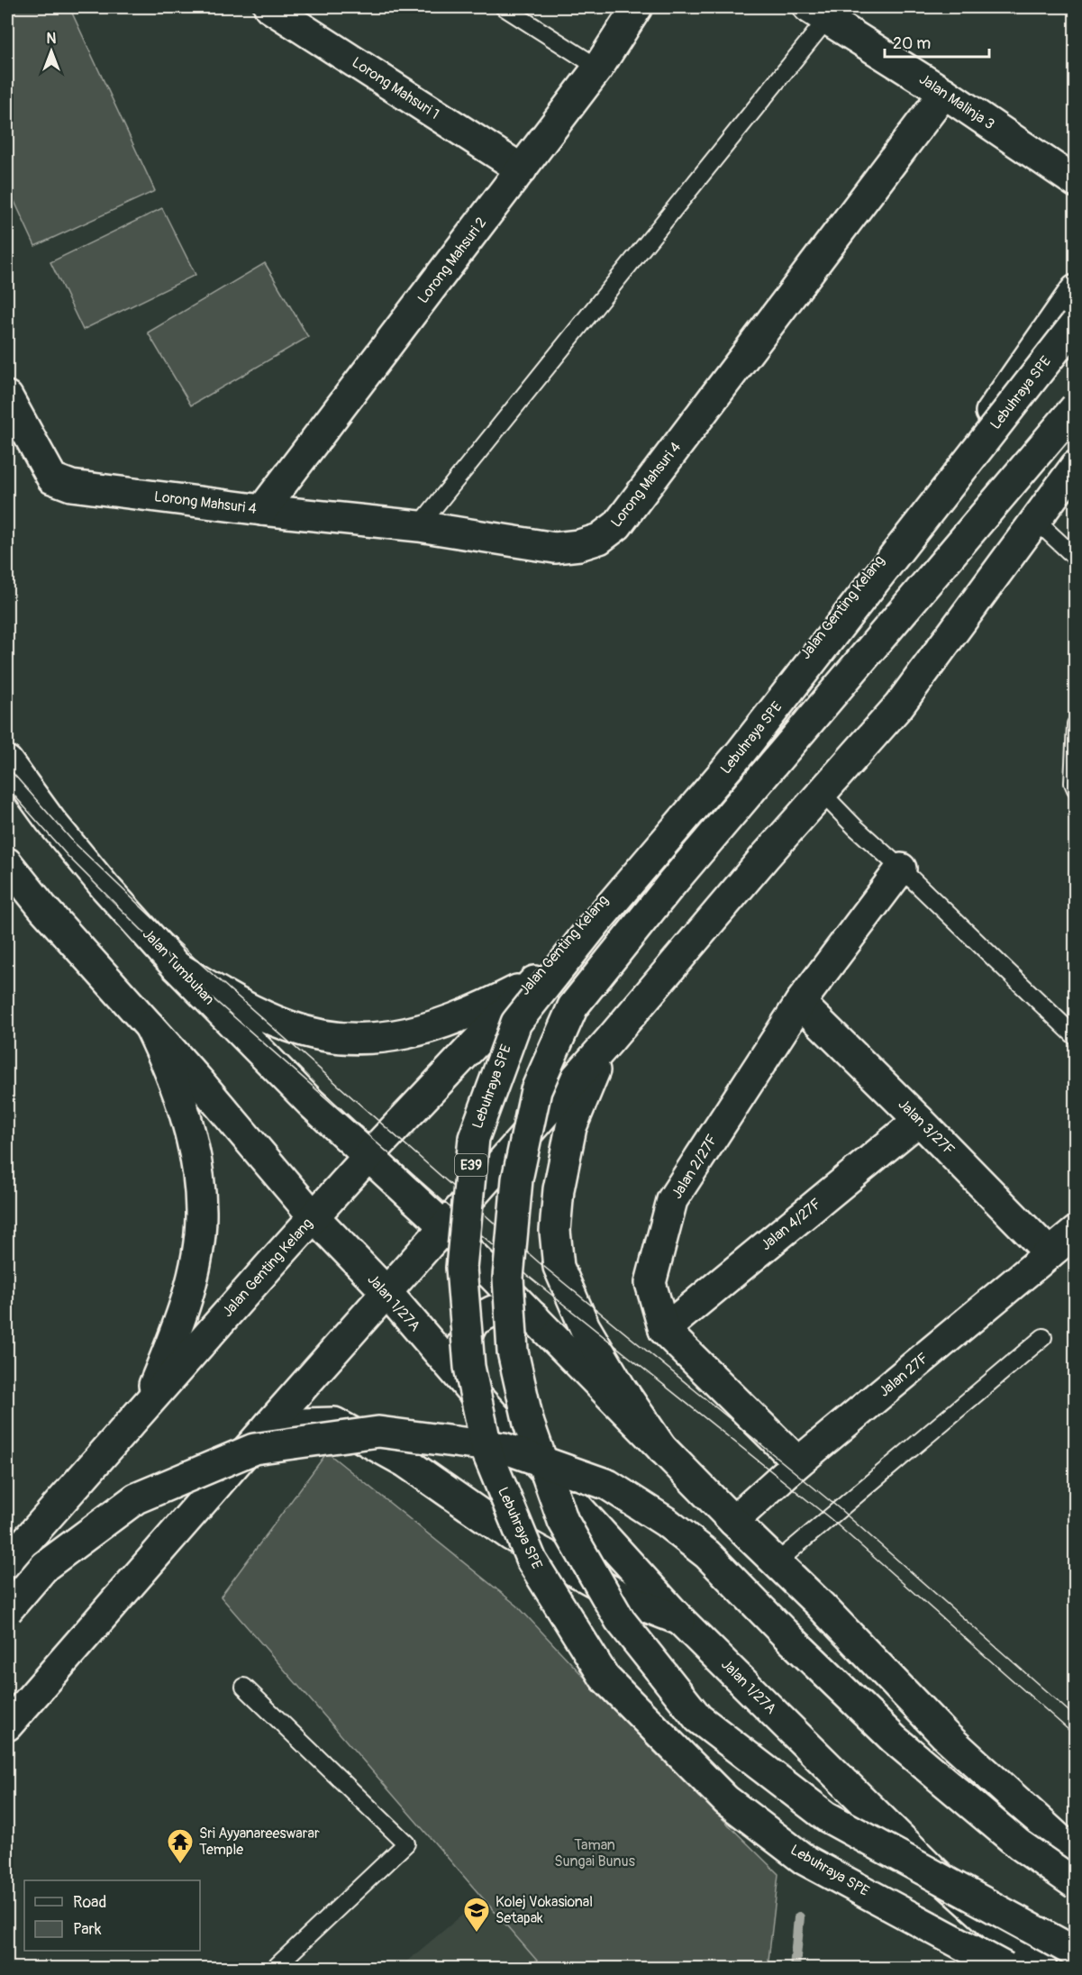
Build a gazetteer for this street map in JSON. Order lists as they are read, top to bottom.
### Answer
{
  "streets": {
    "main road": [
      "Lorong Mahsuri 1",
      "Jalan Malinja 3",
      "Lorong Mahsuri 2",
      "Lebuhraya SPE",
      "Lorong Mahsuri 4",
      "Jalan Genting Kelang",
      "Jalan Tumbuhan",
      "Jalan 3/27F",
      "E39",
      "Jalan 2/27F",
      "Jalan 4/27F",
      "Jalan 1/27A",
      "Jalan 27F"
    ]
  },
  "crossings": [
    ["Lorong Mahsuri 1", "Lorong Mahsuri 2"],
    ["Jalan Malinja 3", "Lorong Mahsuri 4"],
    ["Lorong Mahsuri 2", "Lorong Mahsuri 4"],
    ["Jalan Genting Kelang", "Jalan Tumbuhan"],
    ["Jalan Genting Kelang", "Jalan 1/27A"],
    ["Jalan 3/27F", "Jalan 2/27F"],
    ["Jalan 3/27F", "Jalan 4/27F"],
    ["Jalan 3/27F", "Jalan 27F"],
    ["Jalan 2/27F", "Jalan 4/27F"],
    ["Jalan 2/27F", "Jalan 27F"]
  ],
  "parks": ["Taman Sungai Bunus"],
  "places": {
    "temple": ["Sri Ayyanareeswarar Temple"],
    "school or university": ["Kolej Vokasional Setapak"]
  },
  "legend": ["Road", "Park"],
  "scale_bar": "20 m",
  "north": "top"
}
